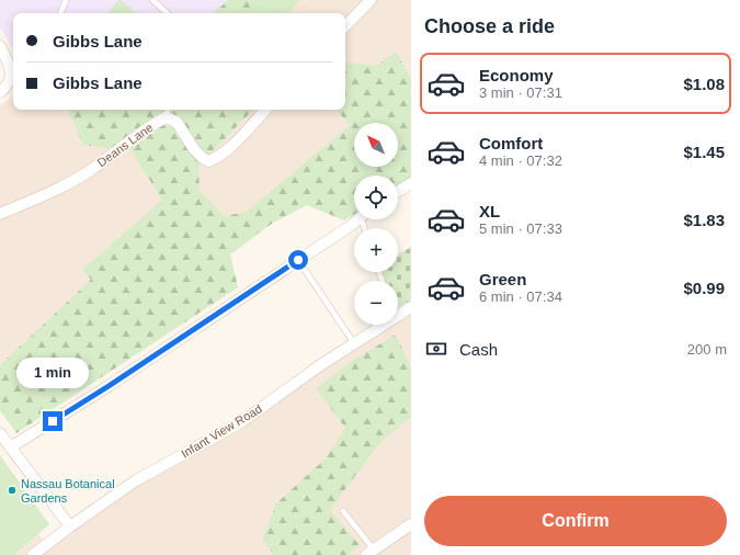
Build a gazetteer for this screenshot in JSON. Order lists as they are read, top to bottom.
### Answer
{
  "streets": {
    "street": ["Deans Lane", "Infant View Road"]
  },
  "places": ["Nassau Botanical Gardens"],
  "north": "top left",
  "page": {
    "heading": "Choose a ride",
    "banner": ["Gibbs Lane", "Gibbs Lane"],
    "list": [
      {
        "name": "Economy",
        "note": "3 min · 07:31",
        "value": "$1.08"
      },
      {
        "name": "Comfort",
        "note": "4 min · 07:32",
        "value": "$1.45"
      },
      {
        "name": "XL",
        "note": "5 min · 07:33",
        "value": "$1.83"
      },
      {
        "name": "Green",
        "note": "6 min · 07:34",
        "value": "$0.99"
      }
    ],
    "map_buttons": ["+", "−"],
    "pay": ["Cash", "200 m"],
    "bubble": "1 min",
    "buttons": "Confirm"
  }
}
